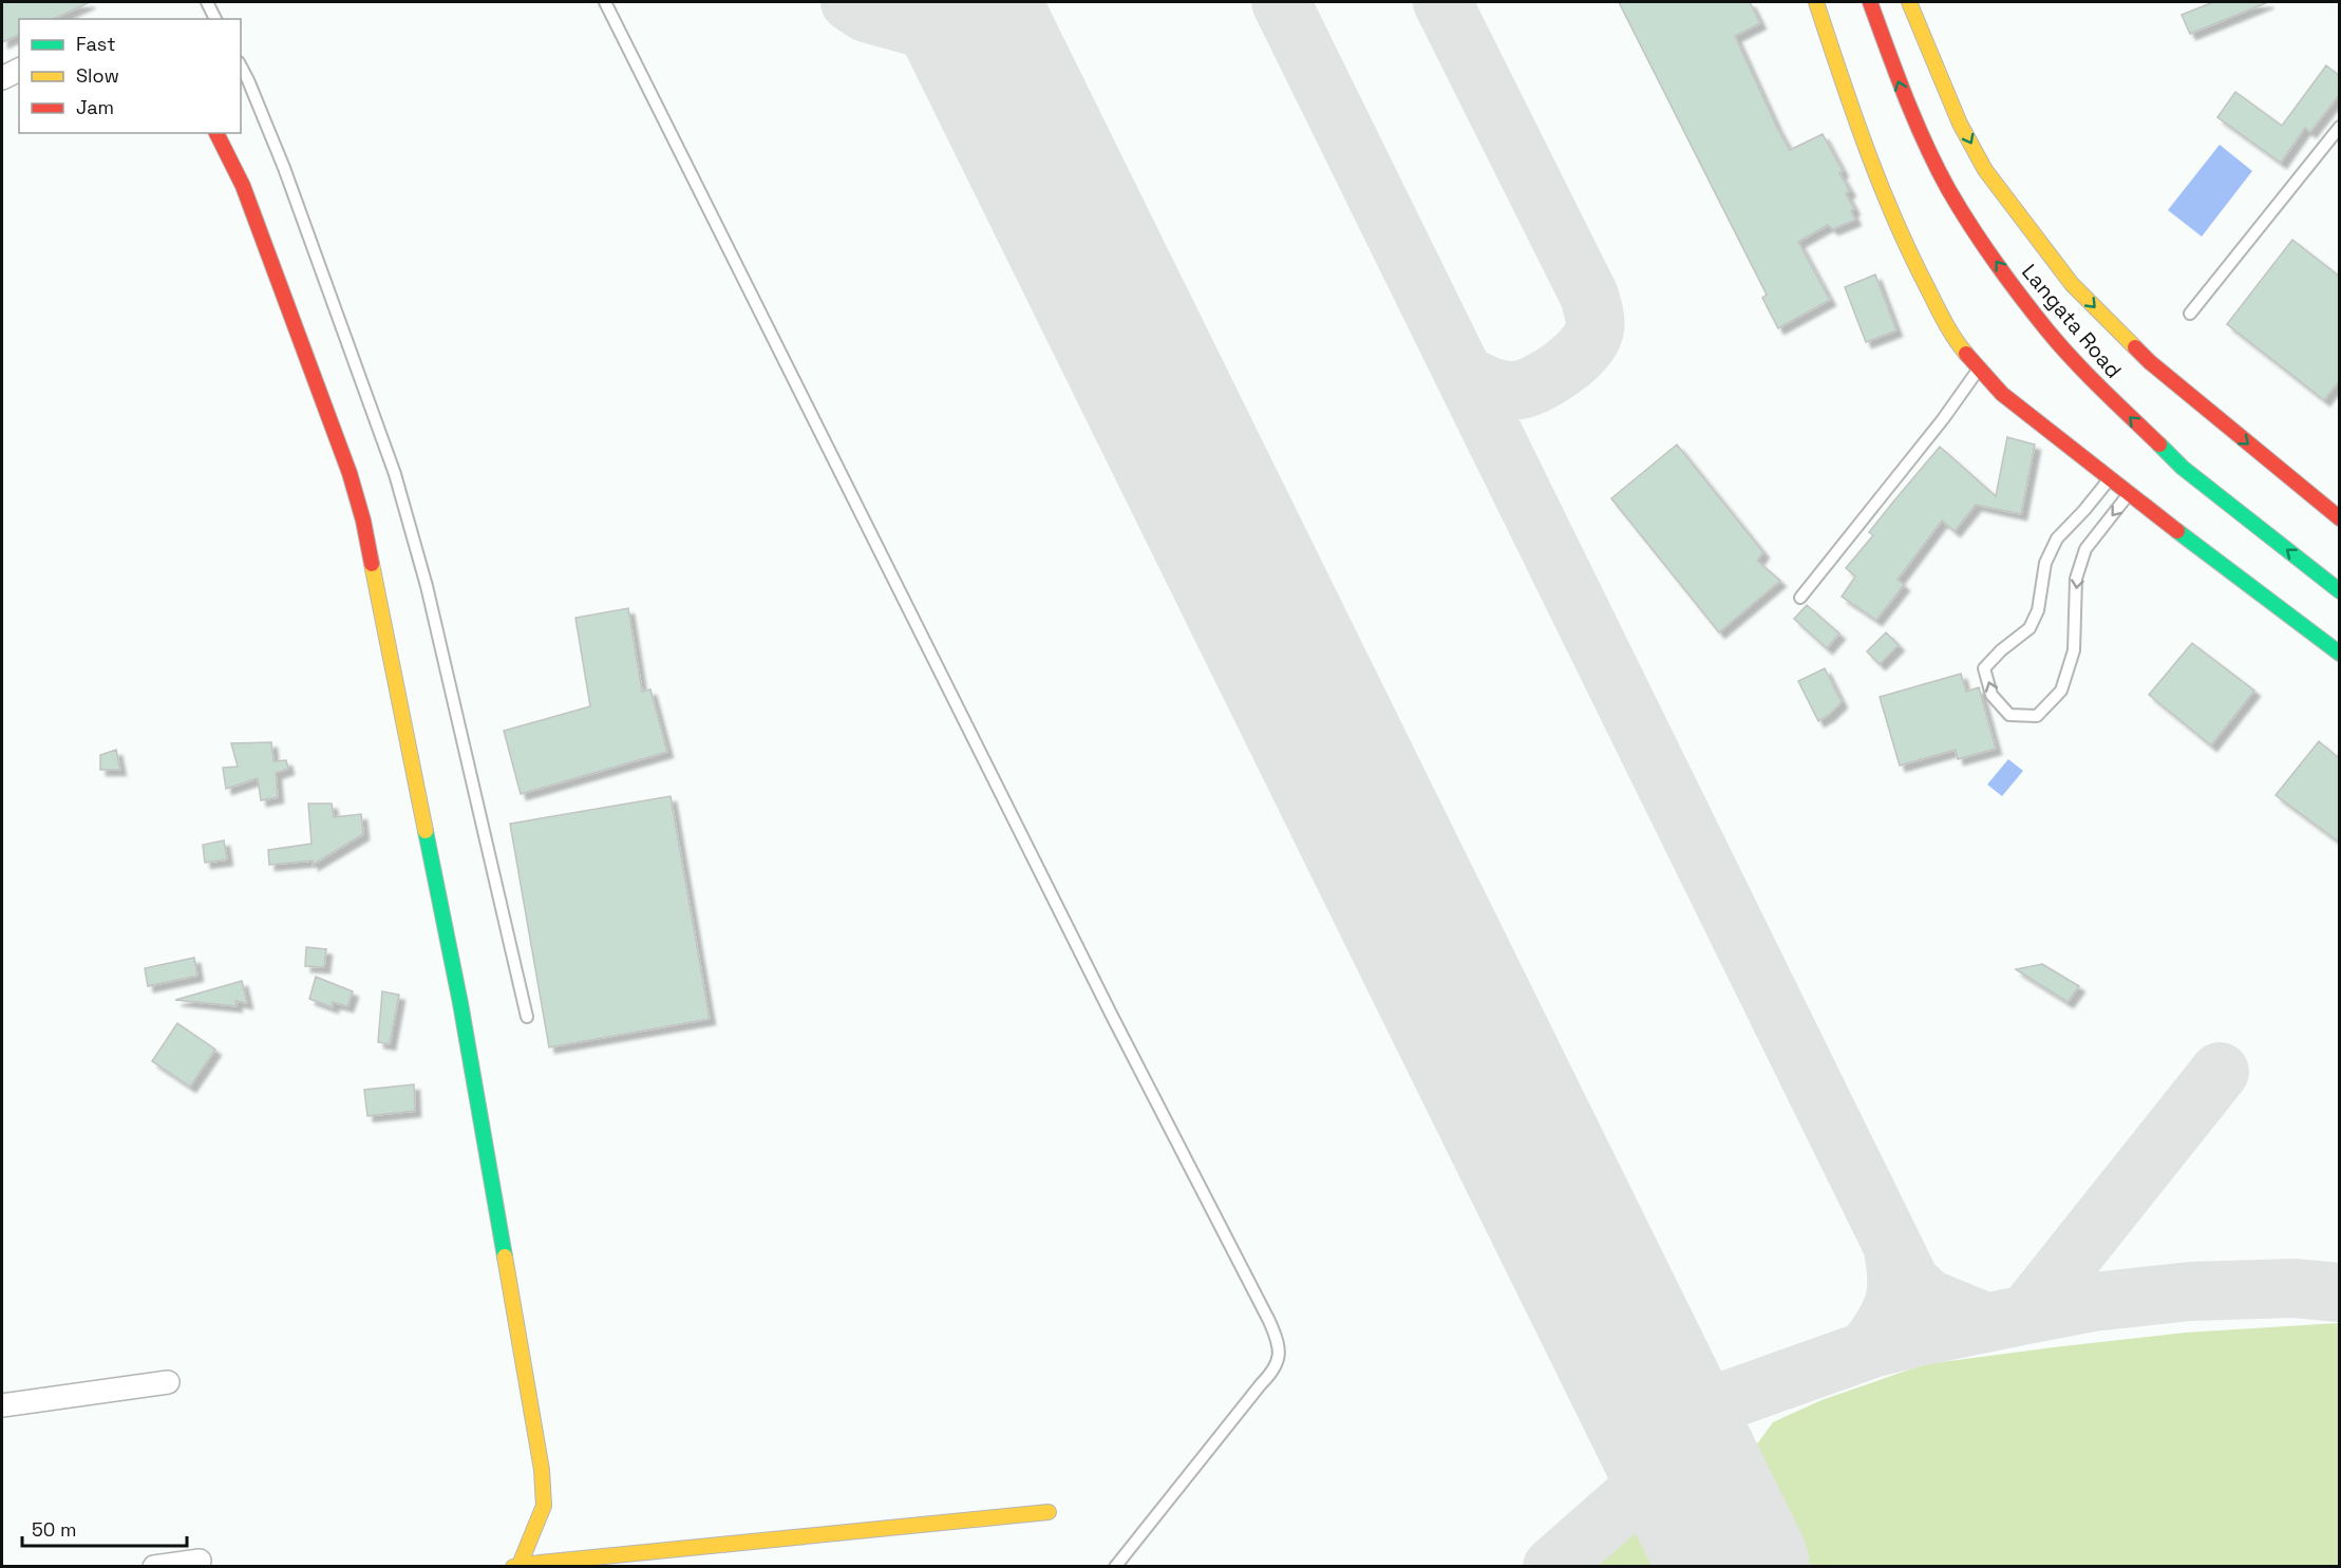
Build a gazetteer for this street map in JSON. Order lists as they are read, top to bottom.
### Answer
{
  "streets": {
    "street": ["Langata Road"]
  },
  "legend": ["Fast", "Slow", "Jam"],
  "scale_bar": "50 m"
}
